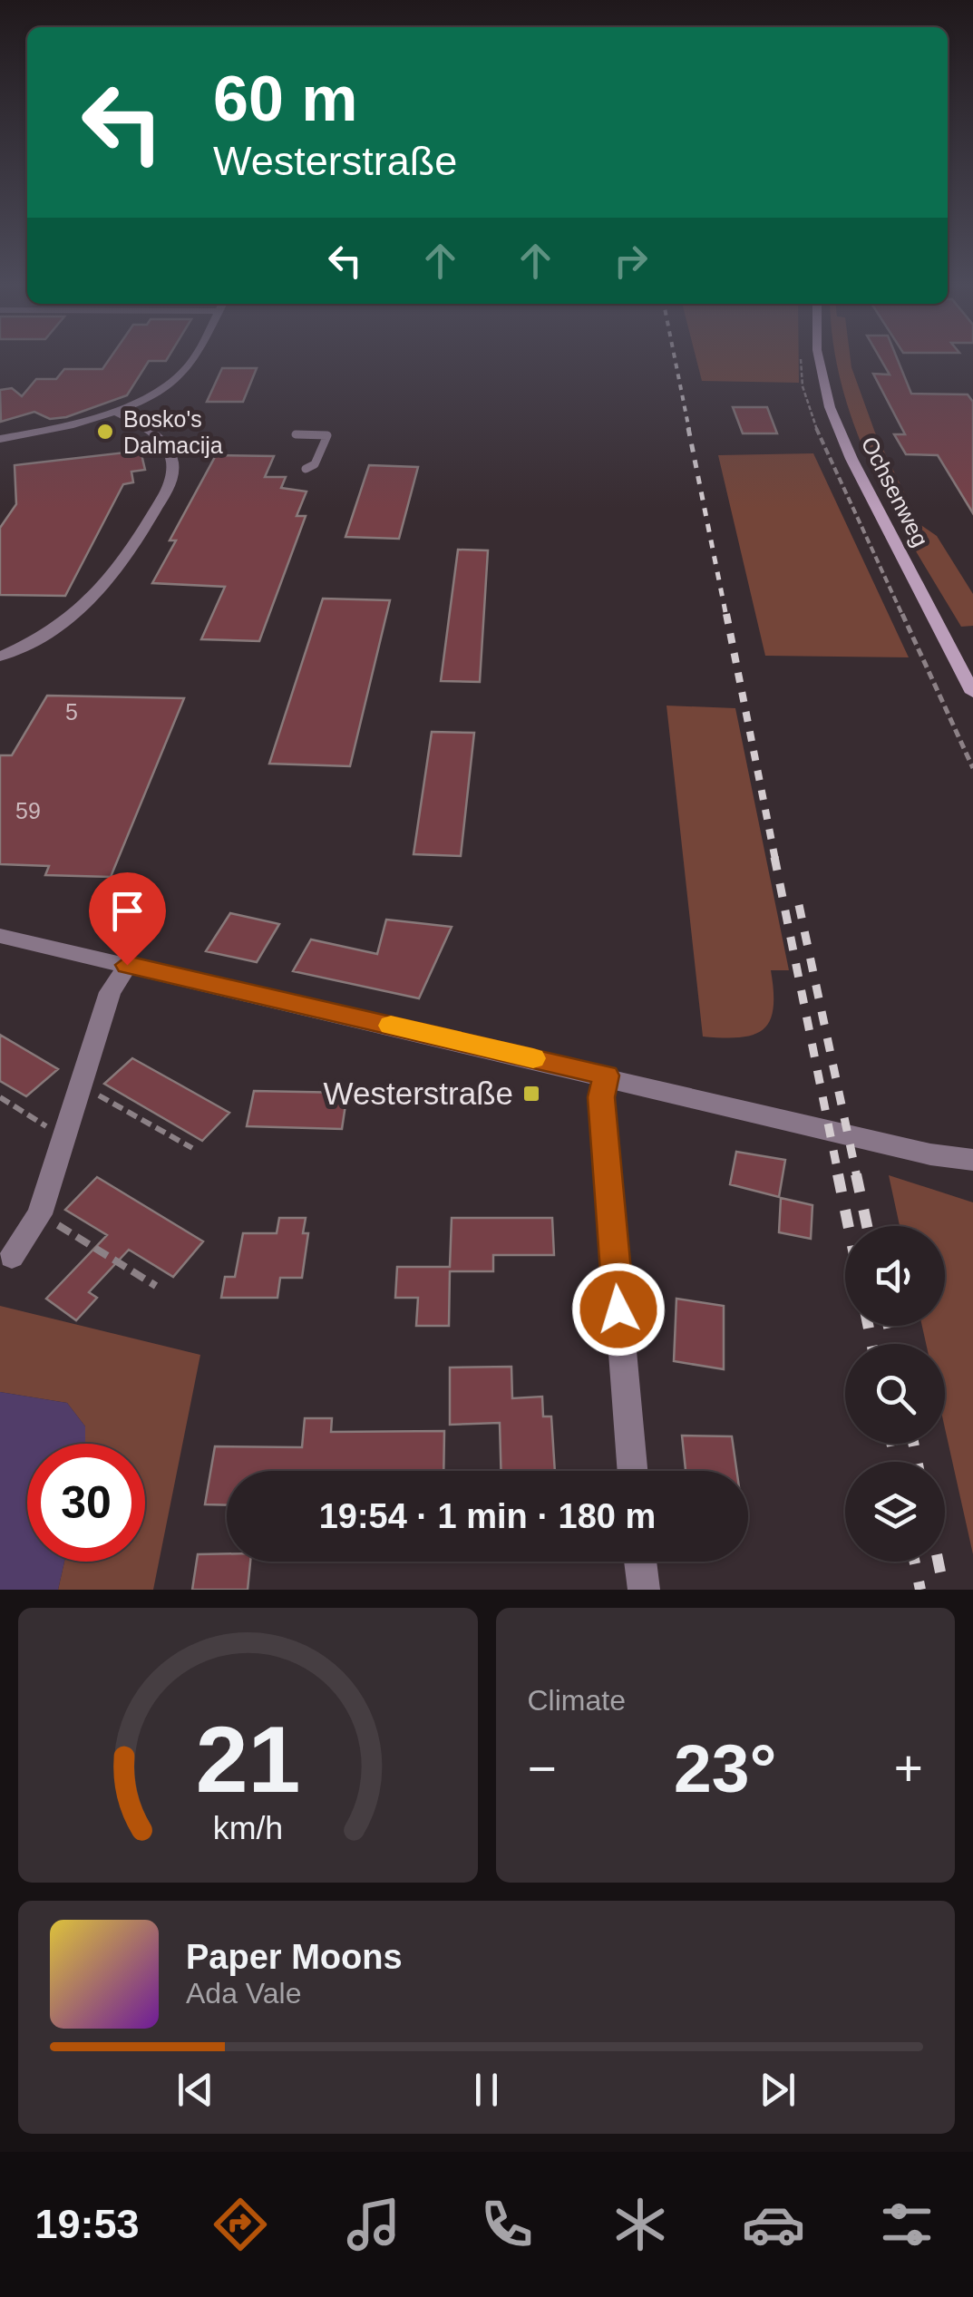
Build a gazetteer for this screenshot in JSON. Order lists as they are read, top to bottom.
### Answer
{
  "streets": {
    "main road": ["Ochsenweg"]
  },
  "places": {
    "other": ["Bosko's Dalmacija"],
    "transit": ["Westerstraße"]
  },
  "house_numbers": ["5", "59"],
  "page": {
    "turn": ["60 m", "Westerstraße"],
    "limit": "30",
    "trip": "19:54 · 1 min · 180 m",
    "tile": "Climate",
    "heat": ["−", "23°", "+"],
    "song": ["Paper Moons", "Ada Vale"],
    "tabs": "19:53",
    "gauge": ["21", "km/h"]
  }
}
